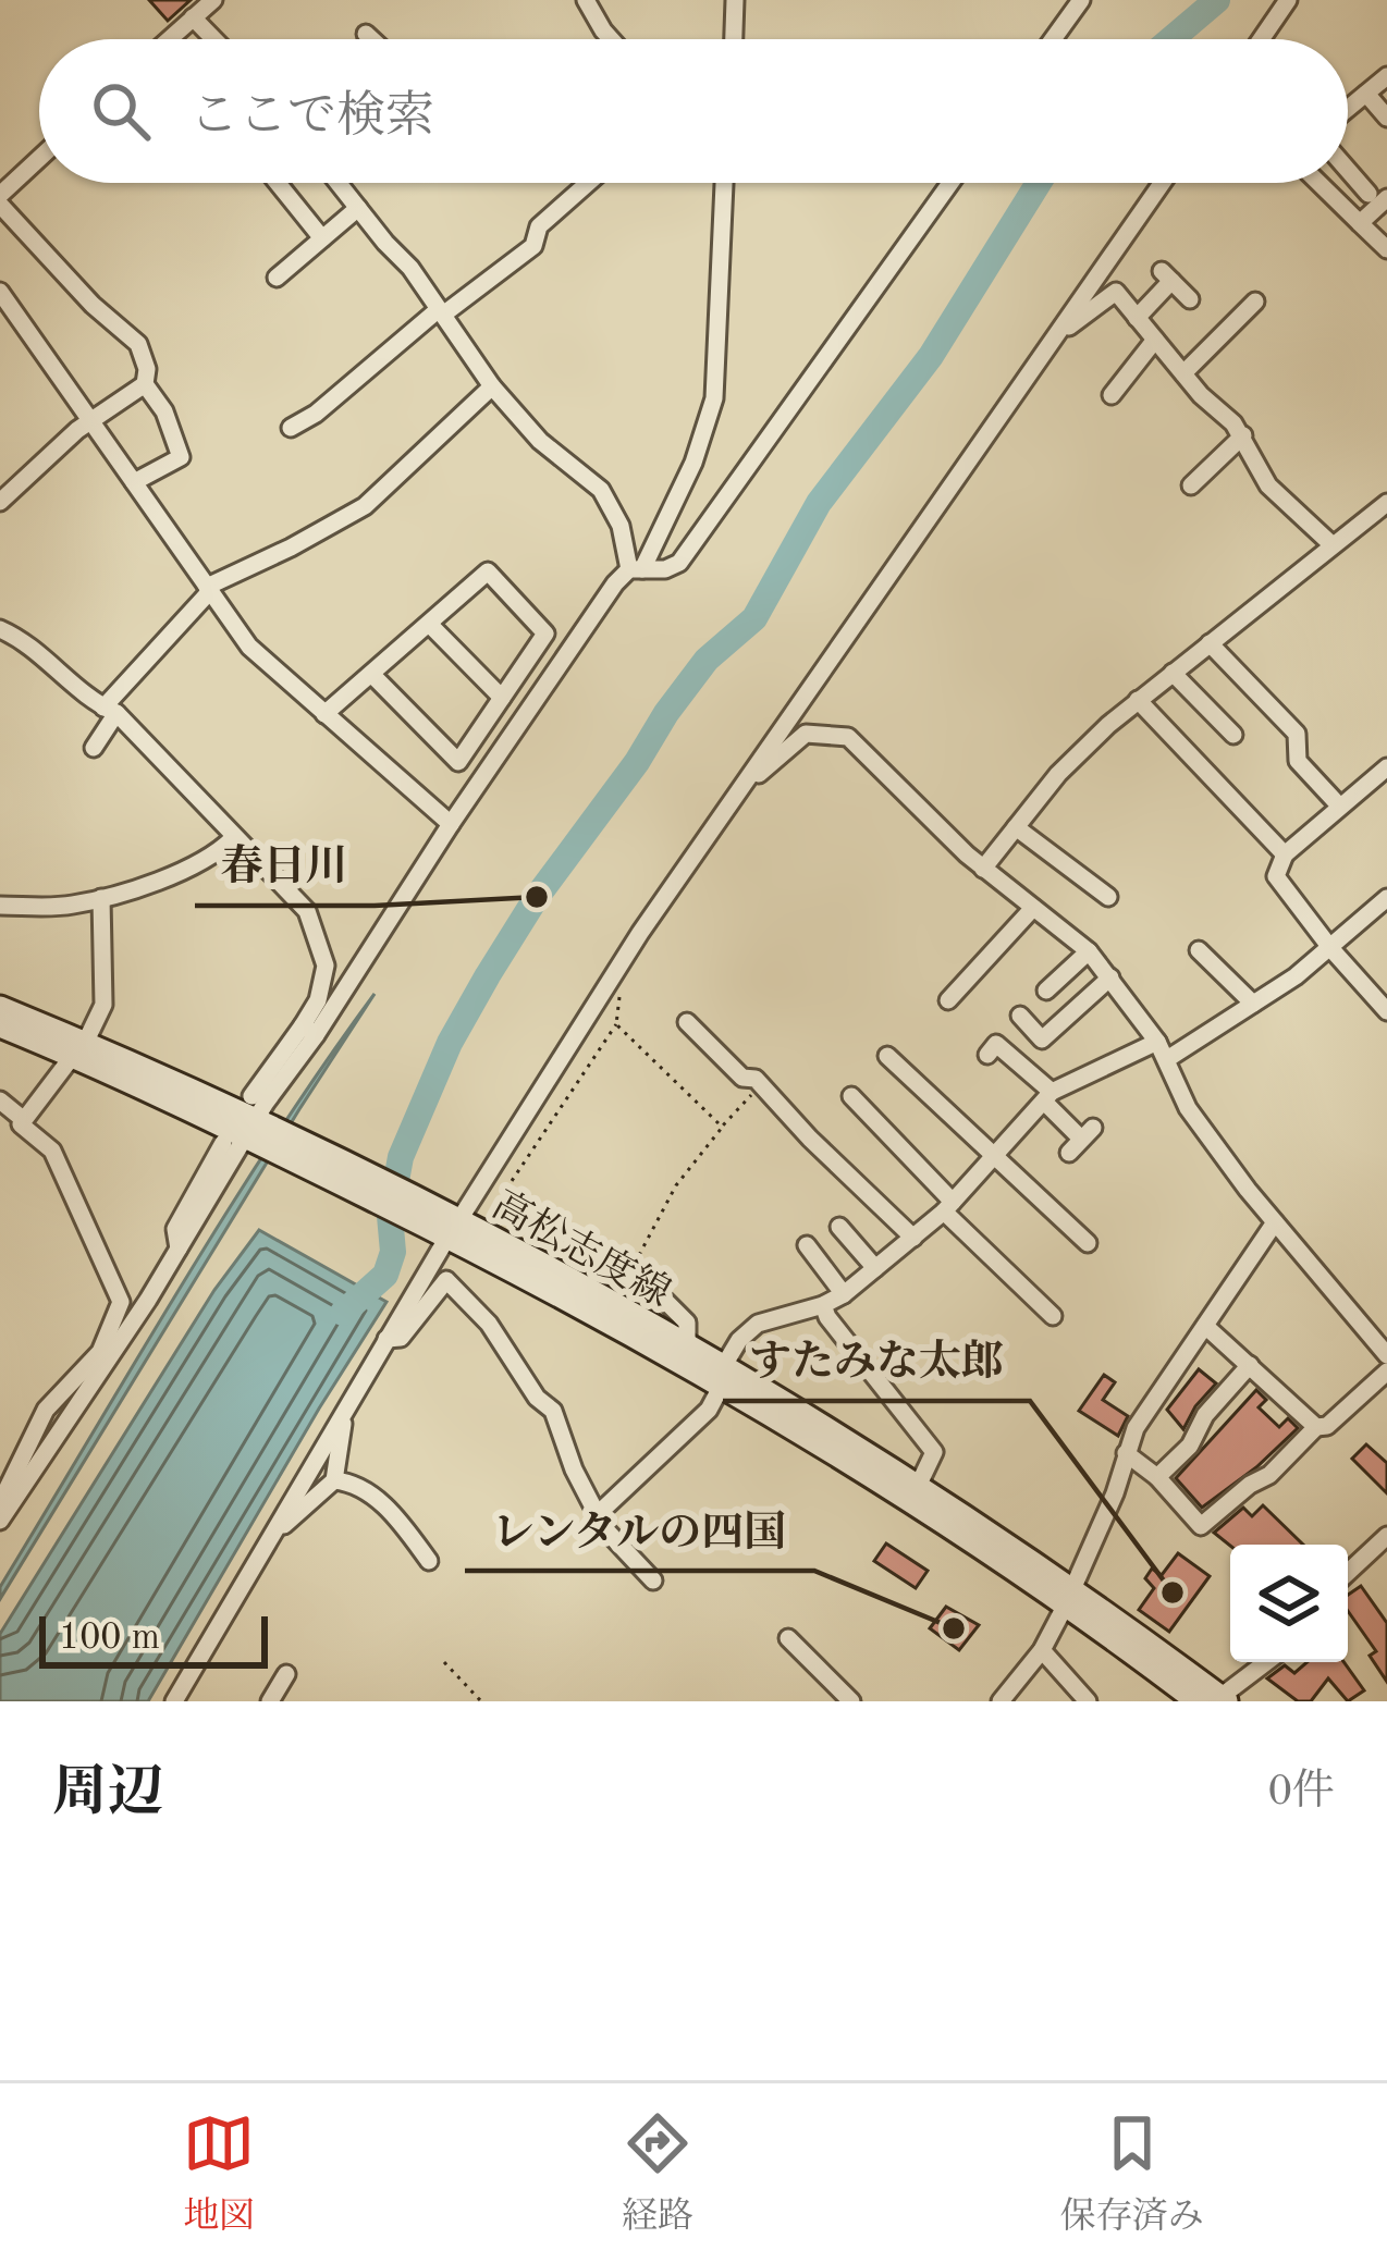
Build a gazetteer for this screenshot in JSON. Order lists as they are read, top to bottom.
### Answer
{
  "streets": {
    "main road": ["高松志度線"]
  },
  "places": ["春日川", "すたみな太郎", "レンタルの四国"],
  "scale_bar": "100 m",
  "page": {
    "search": "ここで検索",
    "scale": "100 m",
    "heading": ["周辺", "0件"],
    "nav": ["地図", "経路", "保存済み"]
  }
}
